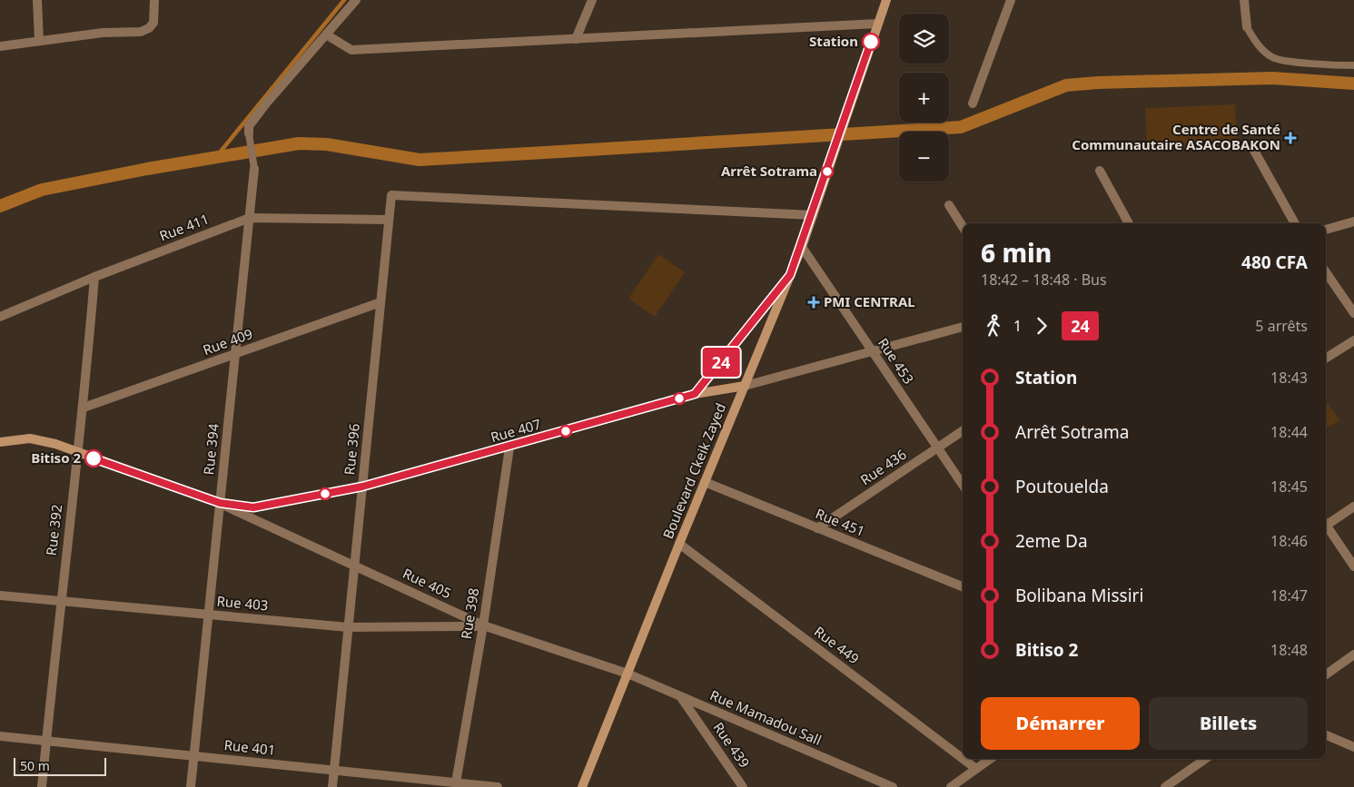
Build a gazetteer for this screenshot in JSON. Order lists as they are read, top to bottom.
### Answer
{
  "streets": {
    "main road": ["Rue 407", "Boulevard Ckeik Zayed"],
    "street": [
      "Rue 411",
      "Rue 409",
      "Rue 453",
      "Rue 394",
      "Rue 396",
      "Rue 436",
      "Rue 451",
      "Rue 392",
      "Rue 405",
      "Rue 403",
      "Rue 398",
      "Rue 449",
      "Rue Mamadou Sall",
      "Rue 439",
      "Rue 401"
    ]
  },
  "crossings": [
    ["Rue 411", "Rue 394"],
    ["Rue 411", "Rue 396"],
    ["Rue 411", "Rue 392"],
    ["Rue 409", "Rue 394"],
    ["Rue 409", "Rue 396"],
    ["Rue 409", "Rue 392"],
    ["Rue 453", "Rue 436"],
    ["Rue 453", "Boulevard Ckeik Zayed"],
    ["Rue 407", "Rue 394"],
    ["Rue 407", "Rue 396"],
    ["Rue 407", "Boulevard Ckeik Zayed"],
    ["Rue 407", "Rue 392"],
    ["Rue 407", "Rue 405"],
    ["Rue 407", "Rue 398"],
    ["Rue 394", "Rue 405"],
    ["Rue 394", "Rue 403"],
    ["Rue 394", "Rue 401"],
    ["Rue 396", "Boulevard Ckeik Zayed"],
    ["Rue 396", "Rue 405"],
    ["Rue 396", "Rue 403"],
    ["Rue 396", "Rue 401"],
    ["Rue 436", "Rue 451"],
    ["Boulevard Ckeik Zayed", "Rue 451"],
    ["Boulevard Ckeik Zayed", "Rue 405"],
    ["Boulevard Ckeik Zayed", "Rue 449"],
    ["Boulevard Ckeik Zayed", "Rue Mamadou Sall"],
    ["Rue 392", "Rue 403"],
    ["Rue 392", "Rue 401"],
    ["Rue 405", "Rue 403"],
    ["Rue 405", "Rue 398"],
    ["Rue 405", "Rue Mamadou Sall"],
    ["Rue 403", "Rue 398"],
    ["Rue 398", "Rue 401"],
    ["Rue Mamadou Sall", "Rue 439"]
  ],
  "places": {
    "other": ["Station", "Arrêt Sotrama", "Bitiso 2"],
    "health": ["Centre de Santé Communautaire ASACOBAKON", "PMI CENTRAL"]
  },
  "lines": ["bus line 24"],
  "scale_bar": "50 m",
  "page": {
    "on_map": "24",
    "map_buttons": ["+", "−"],
    "heading": ["6 min", "18:42 – 18:48 · Bus", "480 CFA"],
    "legs": ["1", "24", "5 arrêts"],
    "list": [
      {
        "name": "Station",
        "value": "18:43"
      },
      {
        "name": "Arrêt Sotrama",
        "value": "18:44"
      },
      {
        "name": "Poutouelda",
        "value": "18:45"
      },
      {
        "name": "2eme Da",
        "value": "18:46"
      },
      {
        "name": "Bolibana Missiri",
        "value": "18:47"
      },
      {
        "name": "Bitiso 2",
        "value": "18:48"
      }
    ],
    "buttons": ["Démarrer", "Billets"],
    "scale": "50 m"
  }
}
